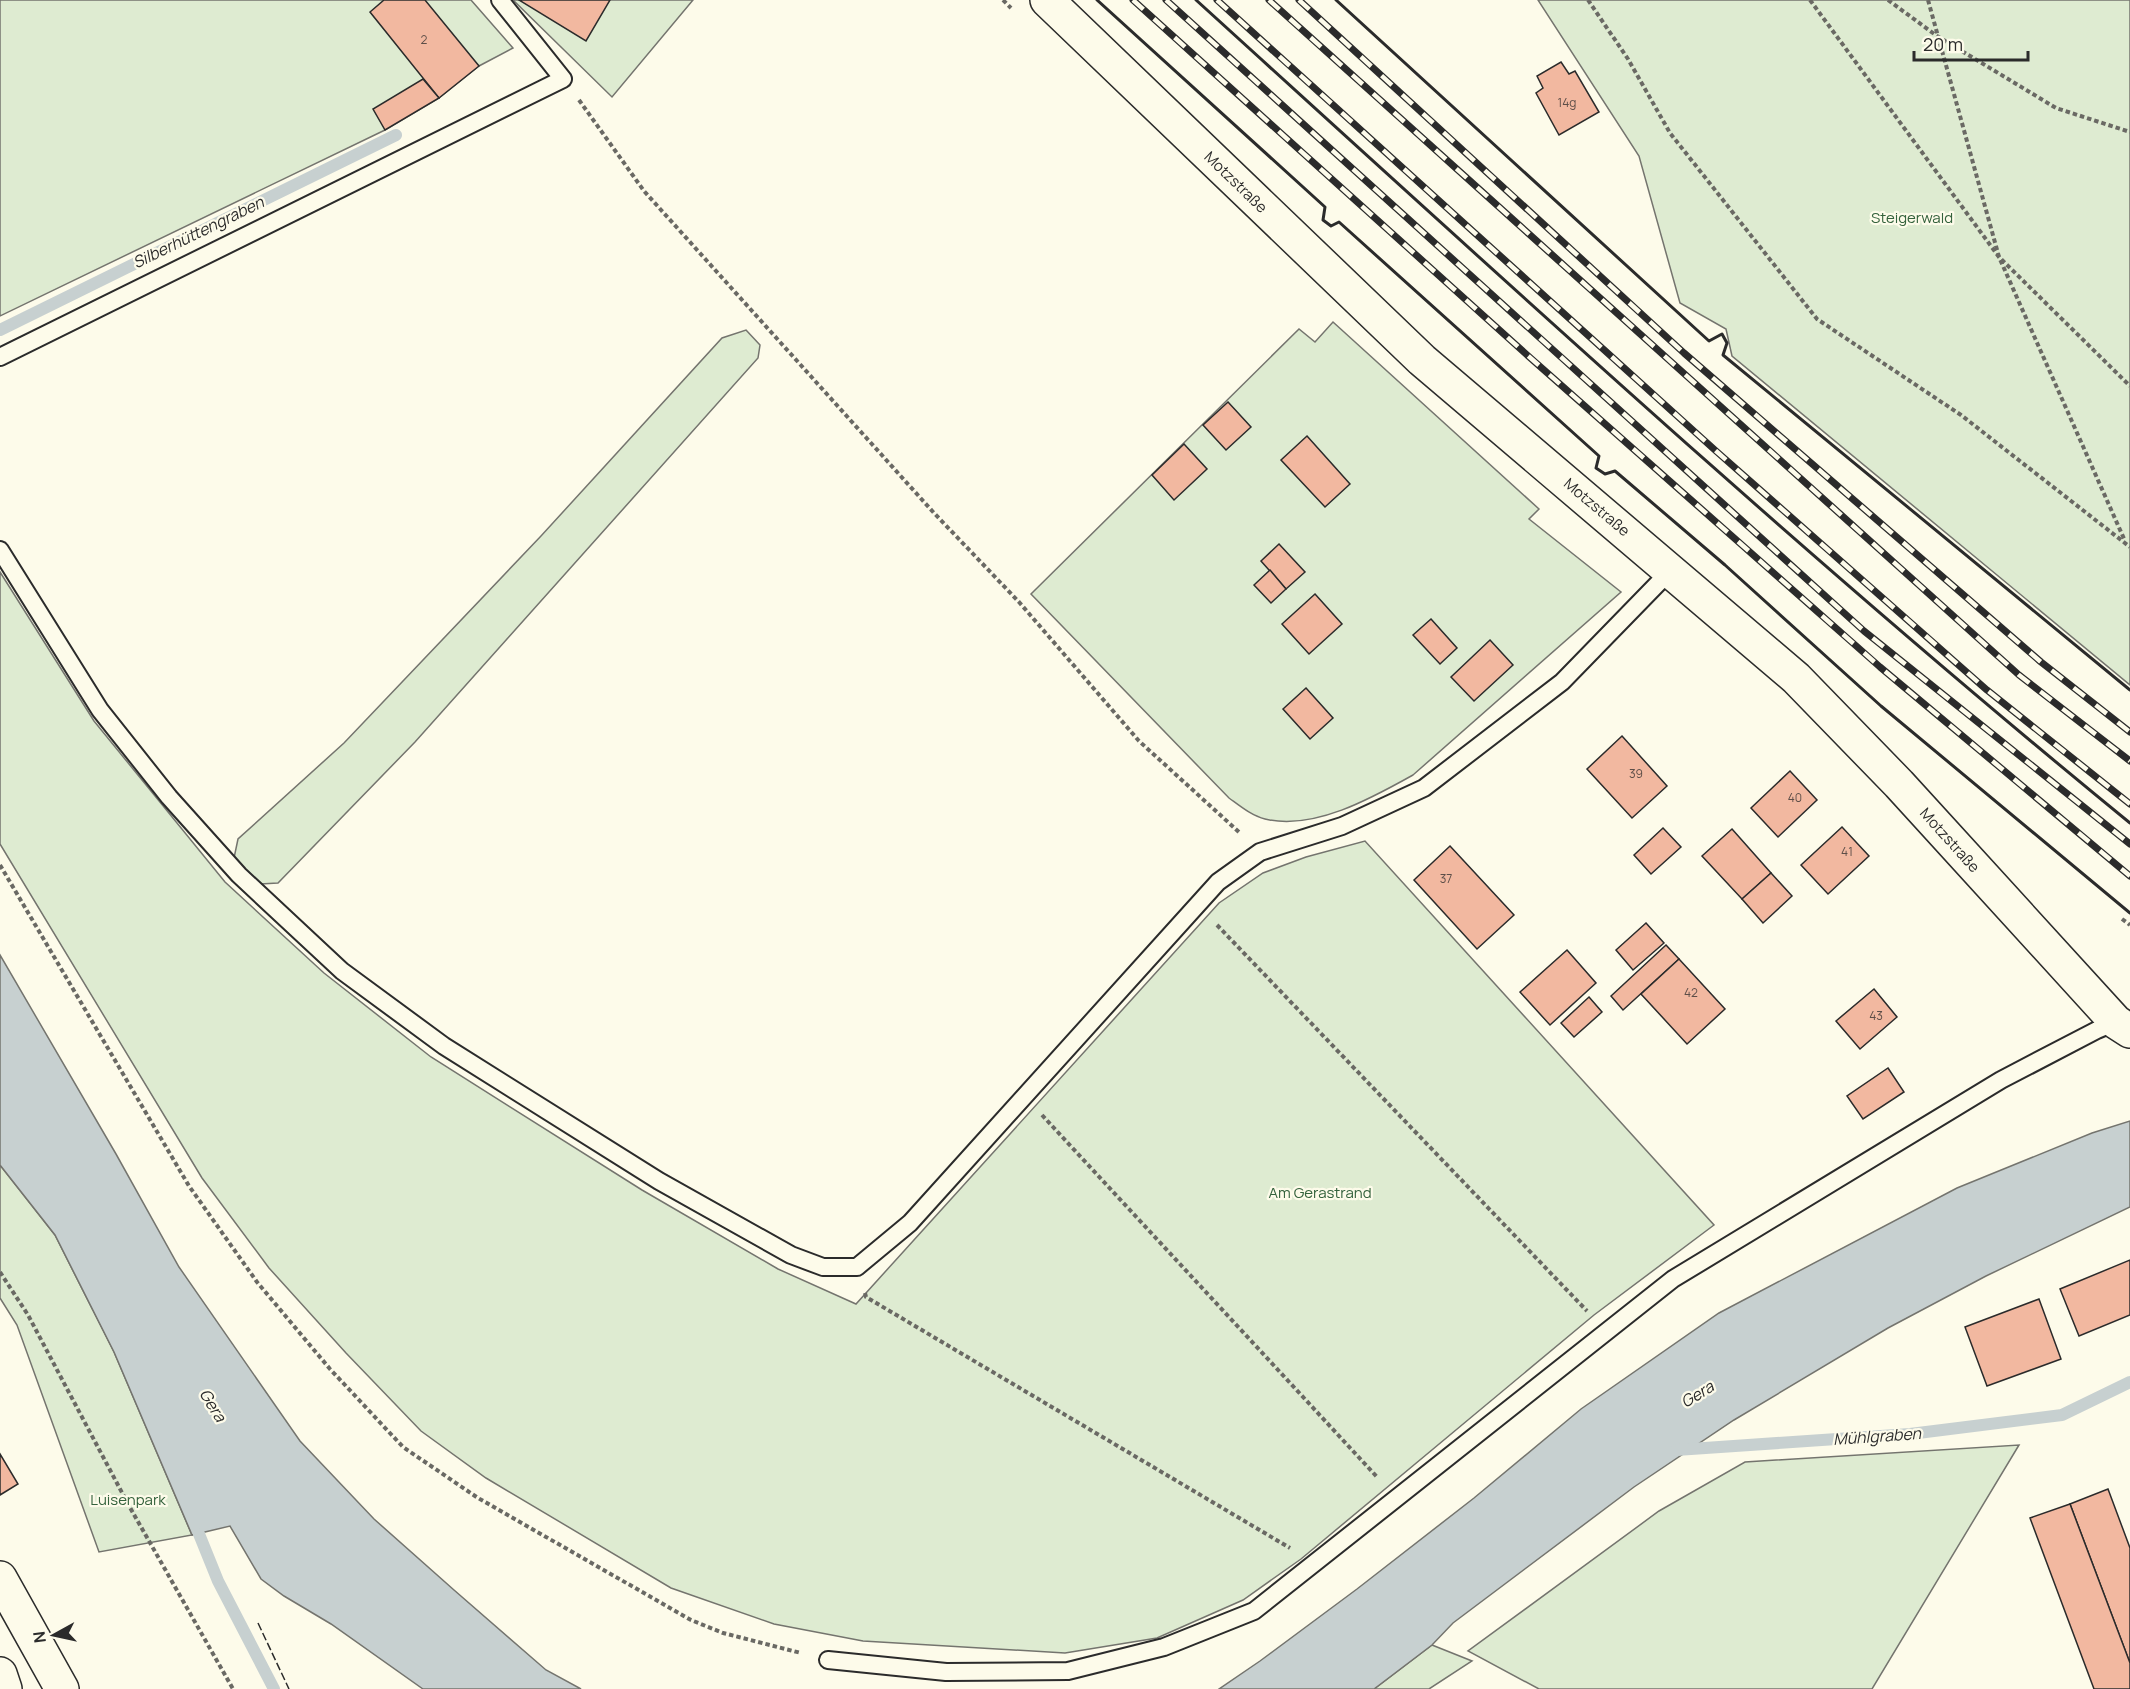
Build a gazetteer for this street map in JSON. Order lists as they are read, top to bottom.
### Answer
{
  "streets": {
    "street": ["Motzstraße"]
  },
  "water": ["Silberhüttengraben", "Gera", "Mühlgraben"],
  "parks": ["Steigerwald", "Am Gerastrand", "Luisenpark"],
  "house_numbers": [
    "2",
    "14g",
    "39",
    "40",
    "41",
    "37",
    "42",
    "43"
  ],
  "scale_bar": "20 m",
  "north": "left"
}
